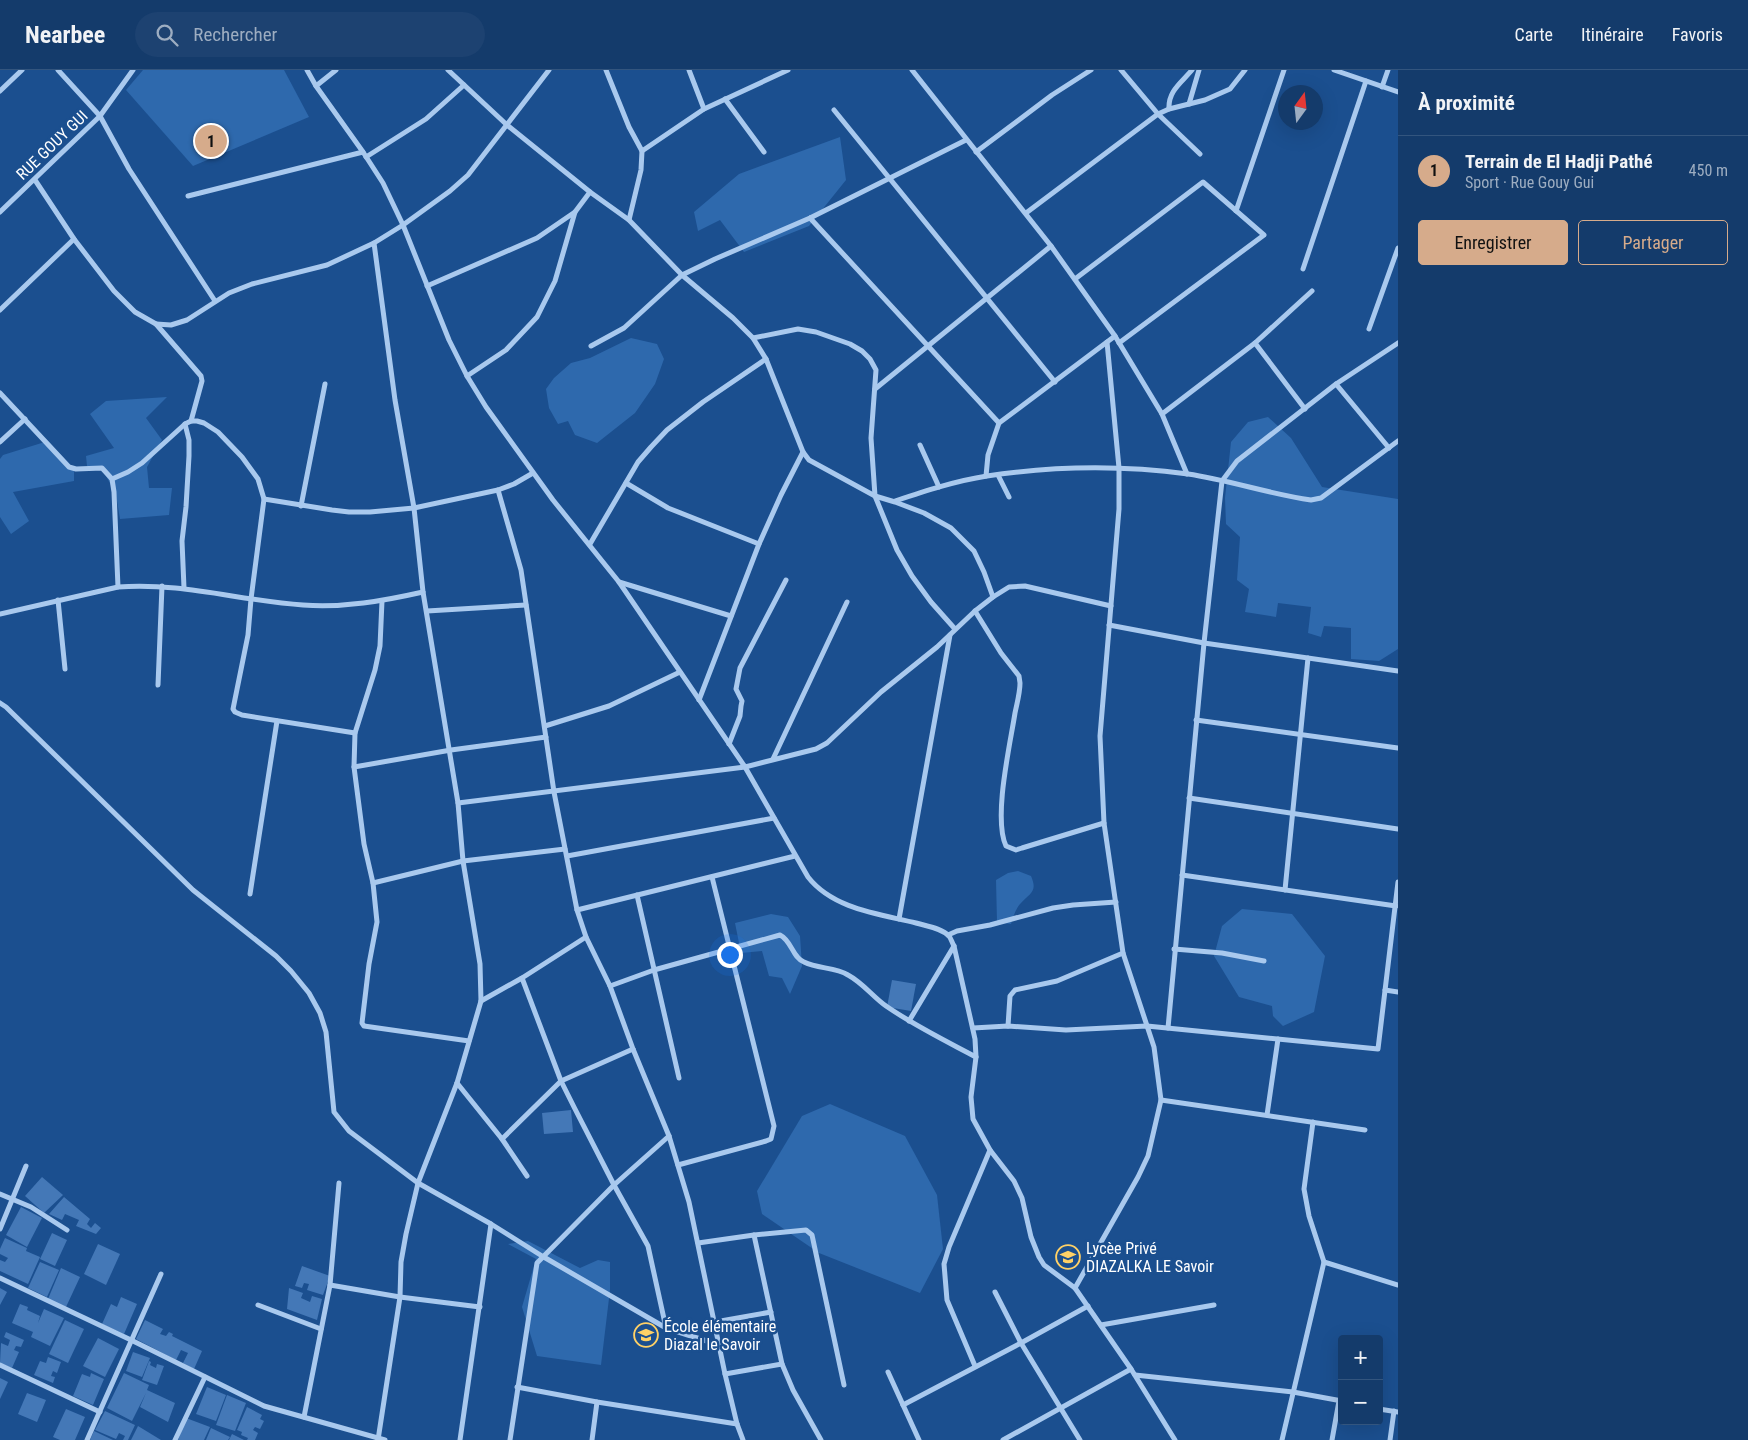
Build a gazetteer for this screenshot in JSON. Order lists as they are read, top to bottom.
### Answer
{
  "streets": {
    "street": ["RUE GOUY GUI"]
  },
  "places": {
    "school or university": ["Lycèe Privé DIAZALKA LE Savoir", "École élémentaire Diazal le Savoir"]
  },
  "north": "top",
  "page": {
    "header": "Nearbee",
    "search": "Rechercher",
    "nav": ["Carte", "Itinéraire", "Favoris"],
    "heading": "À proximité",
    "pins": "1",
    "list": [
      {
        "mark": "1",
        "name": "Terrain de El Hadji Pathé",
        "note": "Sport · Rue Gouy Gui",
        "value": "450 m"
      }
    ],
    "buttons": ["Enregistrer", "Partager"],
    "map_buttons": ["+", "−"]
  }
}
